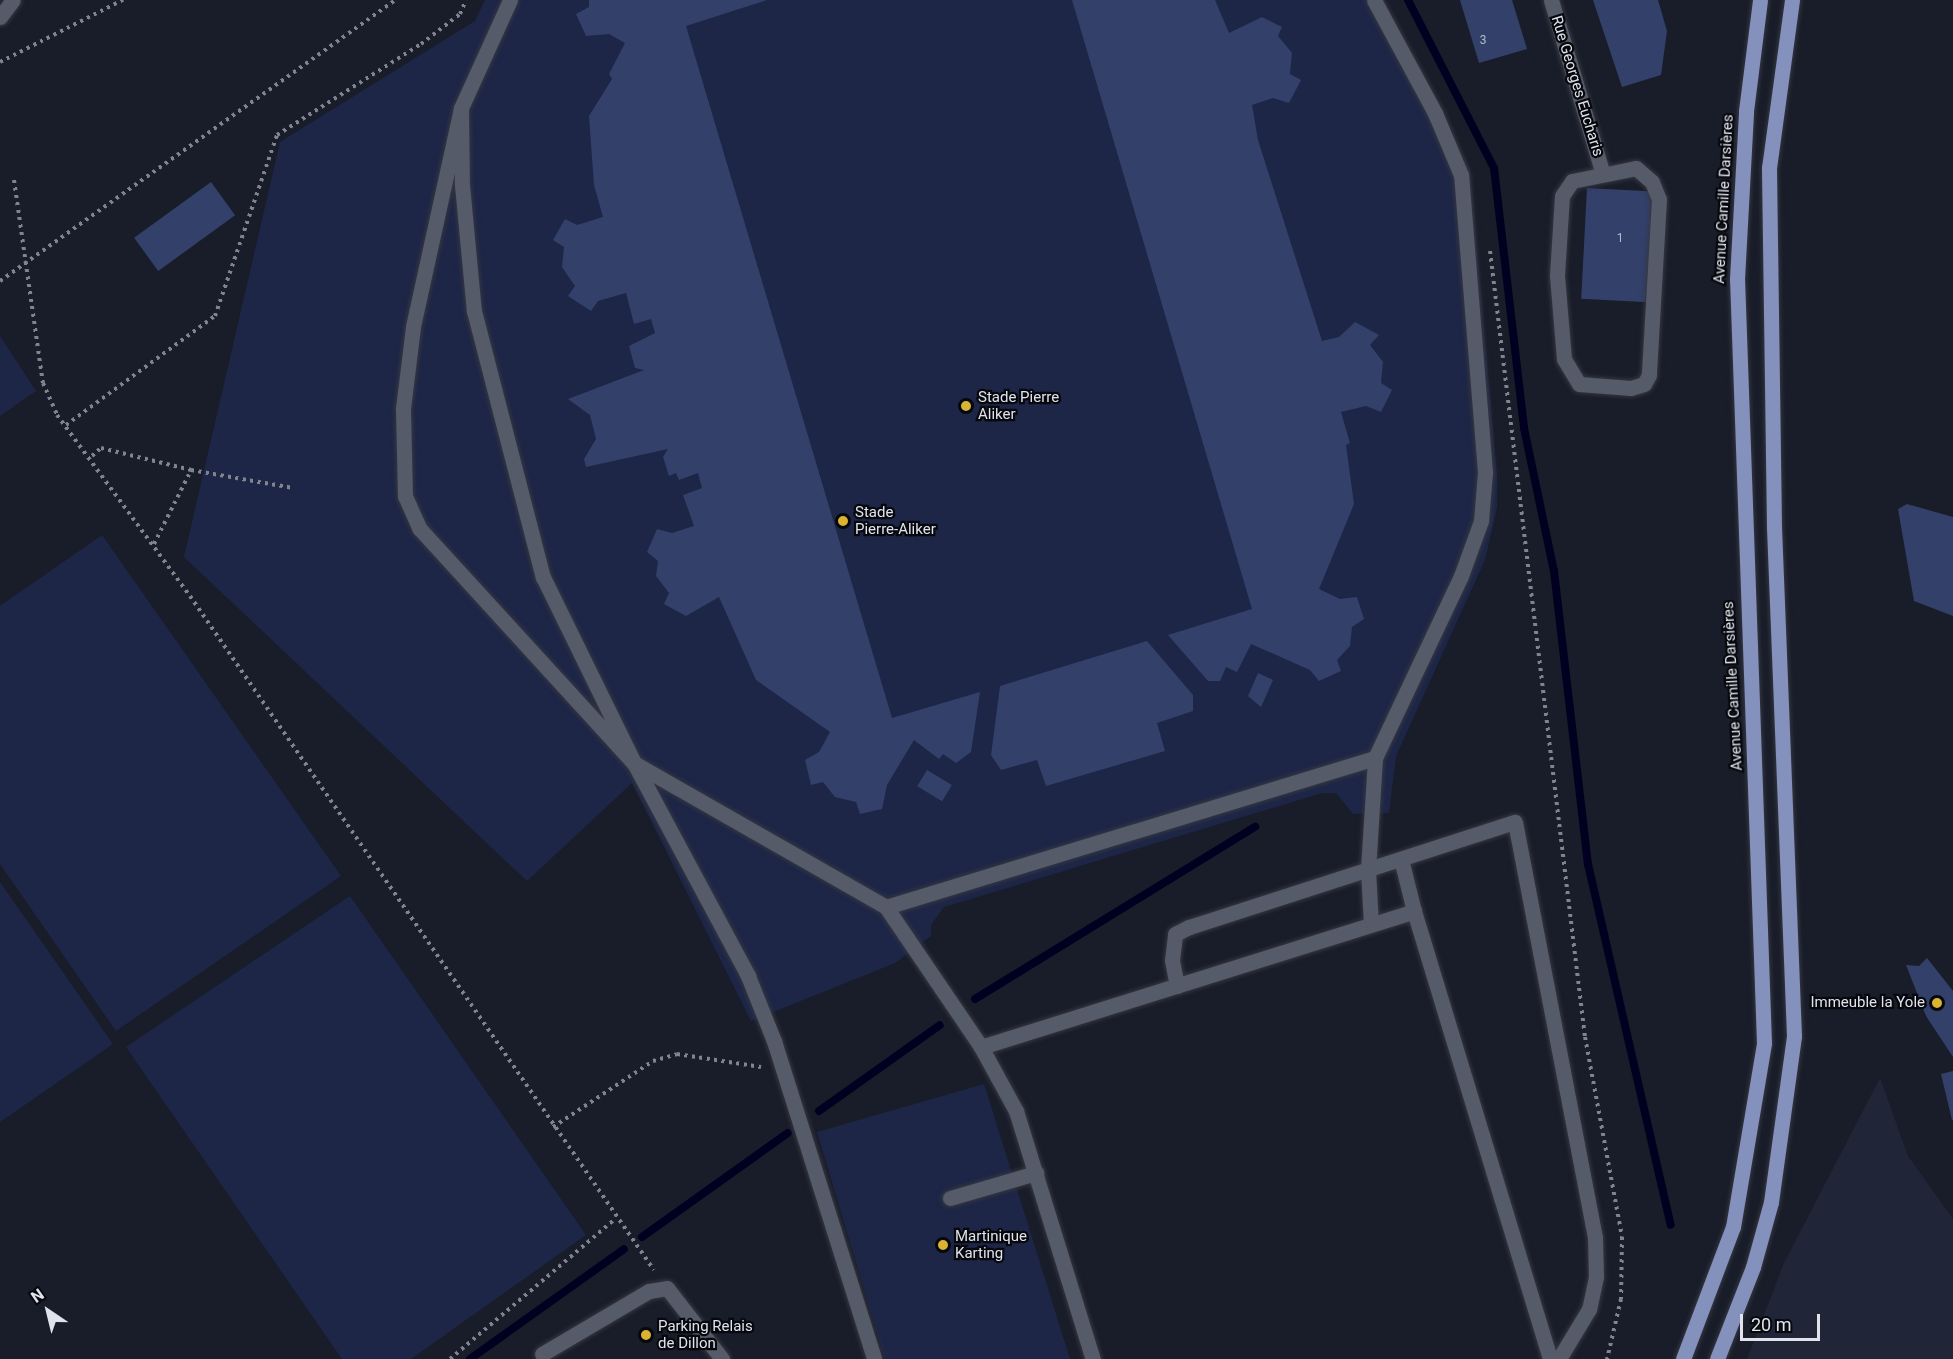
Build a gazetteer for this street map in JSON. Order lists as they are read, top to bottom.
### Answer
{
  "streets": {
    "main road": ["Avenue Camille Darsières"],
    "lane": ["Rue Georges Eucharis"]
  },
  "places": [
    "Stade Pierre Aliker",
    "Stade Pierre-Aliker",
    "Immeuble la Yole",
    "Martinique Karting",
    "Parking Relais de Dillon"
  ],
  "house_numbers": ["3", "1"],
  "scale_bar": "20 m",
  "north": "top left"
}
